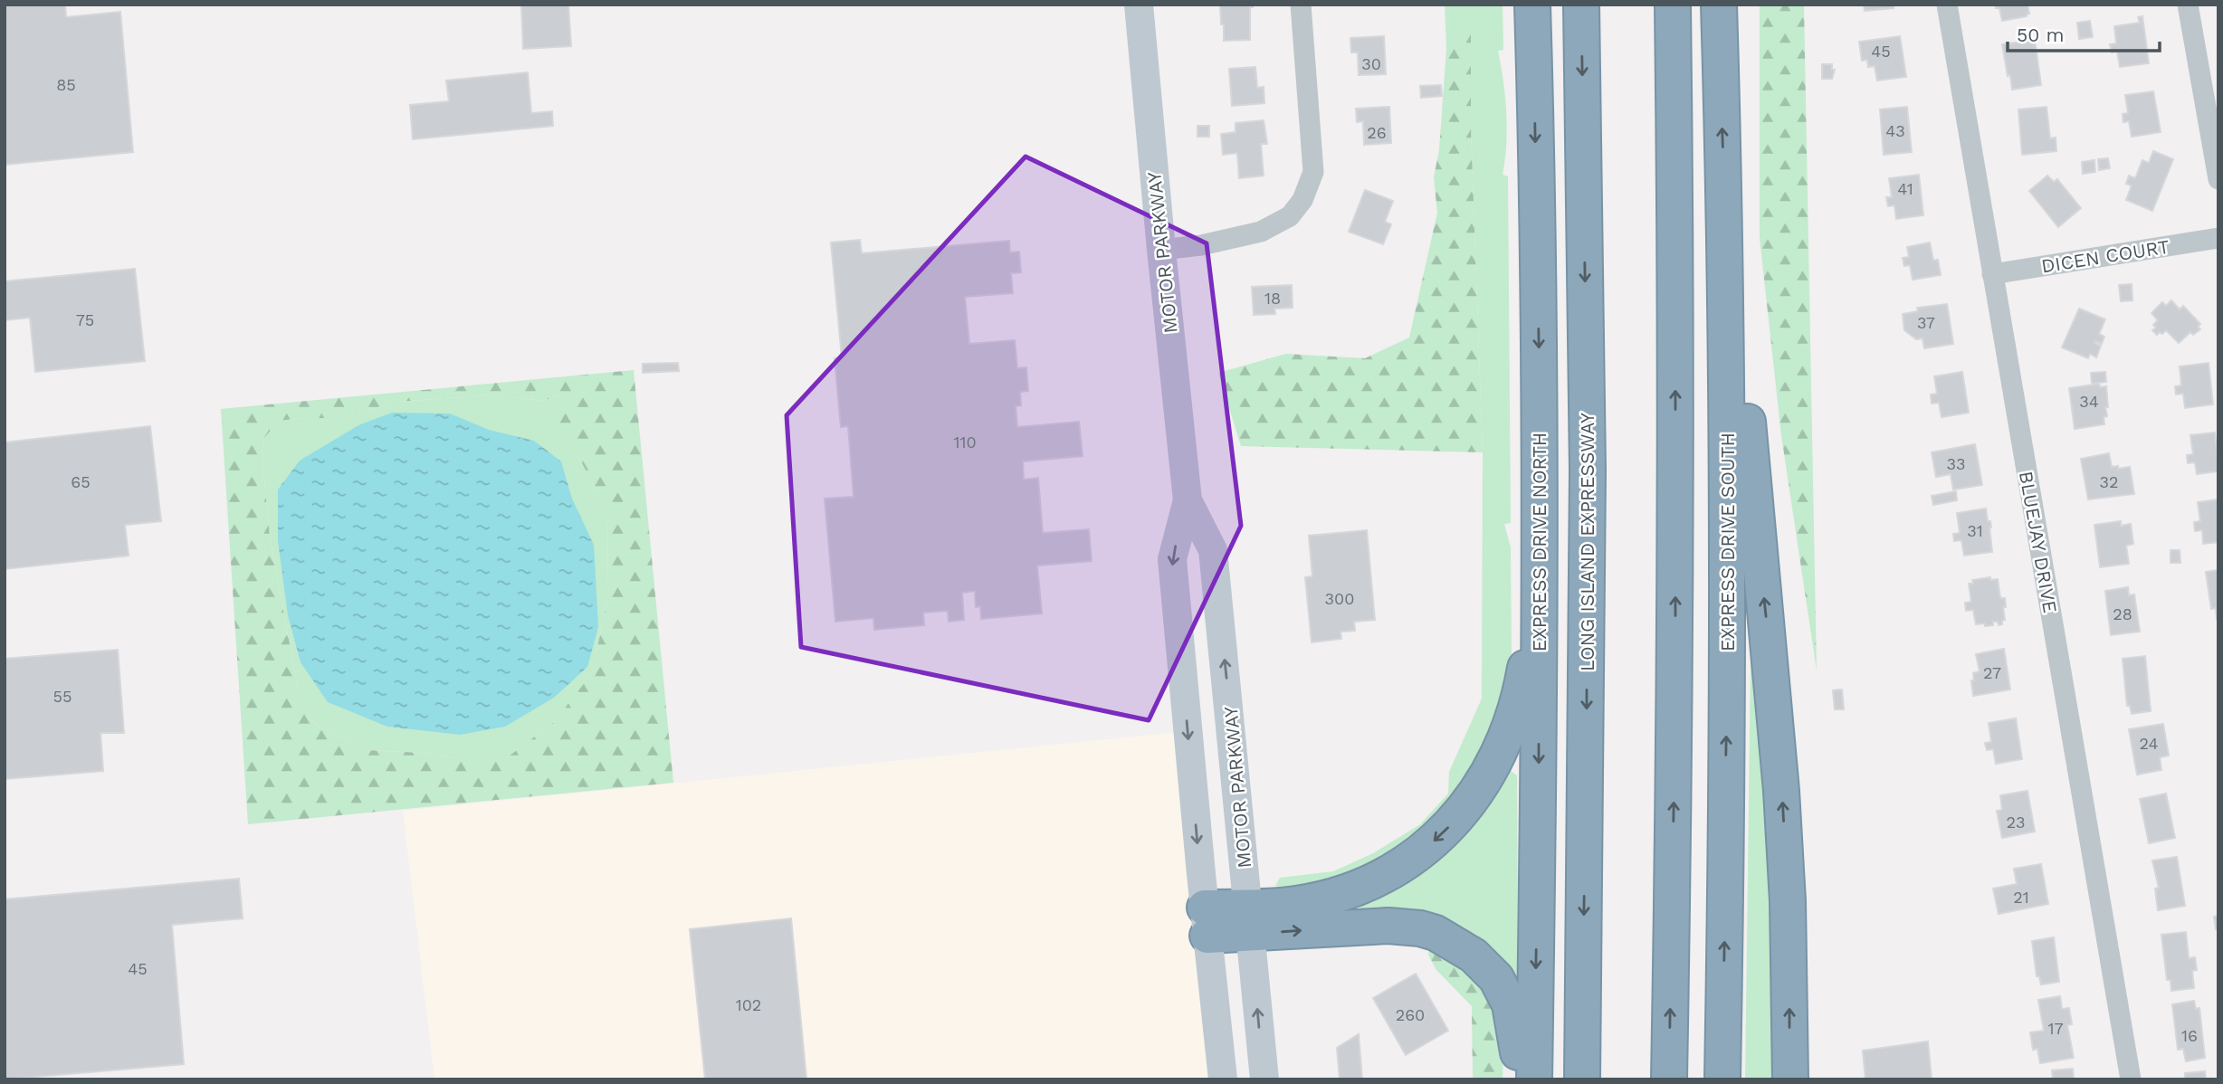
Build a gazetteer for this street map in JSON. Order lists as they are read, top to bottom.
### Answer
{
  "streets": {
    "highway": ["EXPRESS DRIVE NORTH", "LONG ISLAND EXPRESSWAY", "EXPRESS DRIVE SOUTH"],
    "main road": ["MOTOR PARKWAY"],
    "street": ["DICEN COURT", "BLUEJAY DRIVE"]
  },
  "crossings": [
    ["DICEN COURT", "BLUEJAY DRIVE"]
  ],
  "house_numbers": [
    "45",
    "30",
    "85",
    "43",
    "26",
    "41",
    "18",
    "75",
    "37",
    "34",
    "110",
    "33",
    "65",
    "32",
    "31",
    "300",
    "28",
    "27",
    "55",
    "24",
    "23",
    "21",
    "45",
    "102",
    "260",
    "17",
    "16"
  ],
  "scale_bar": "50 m"
}
